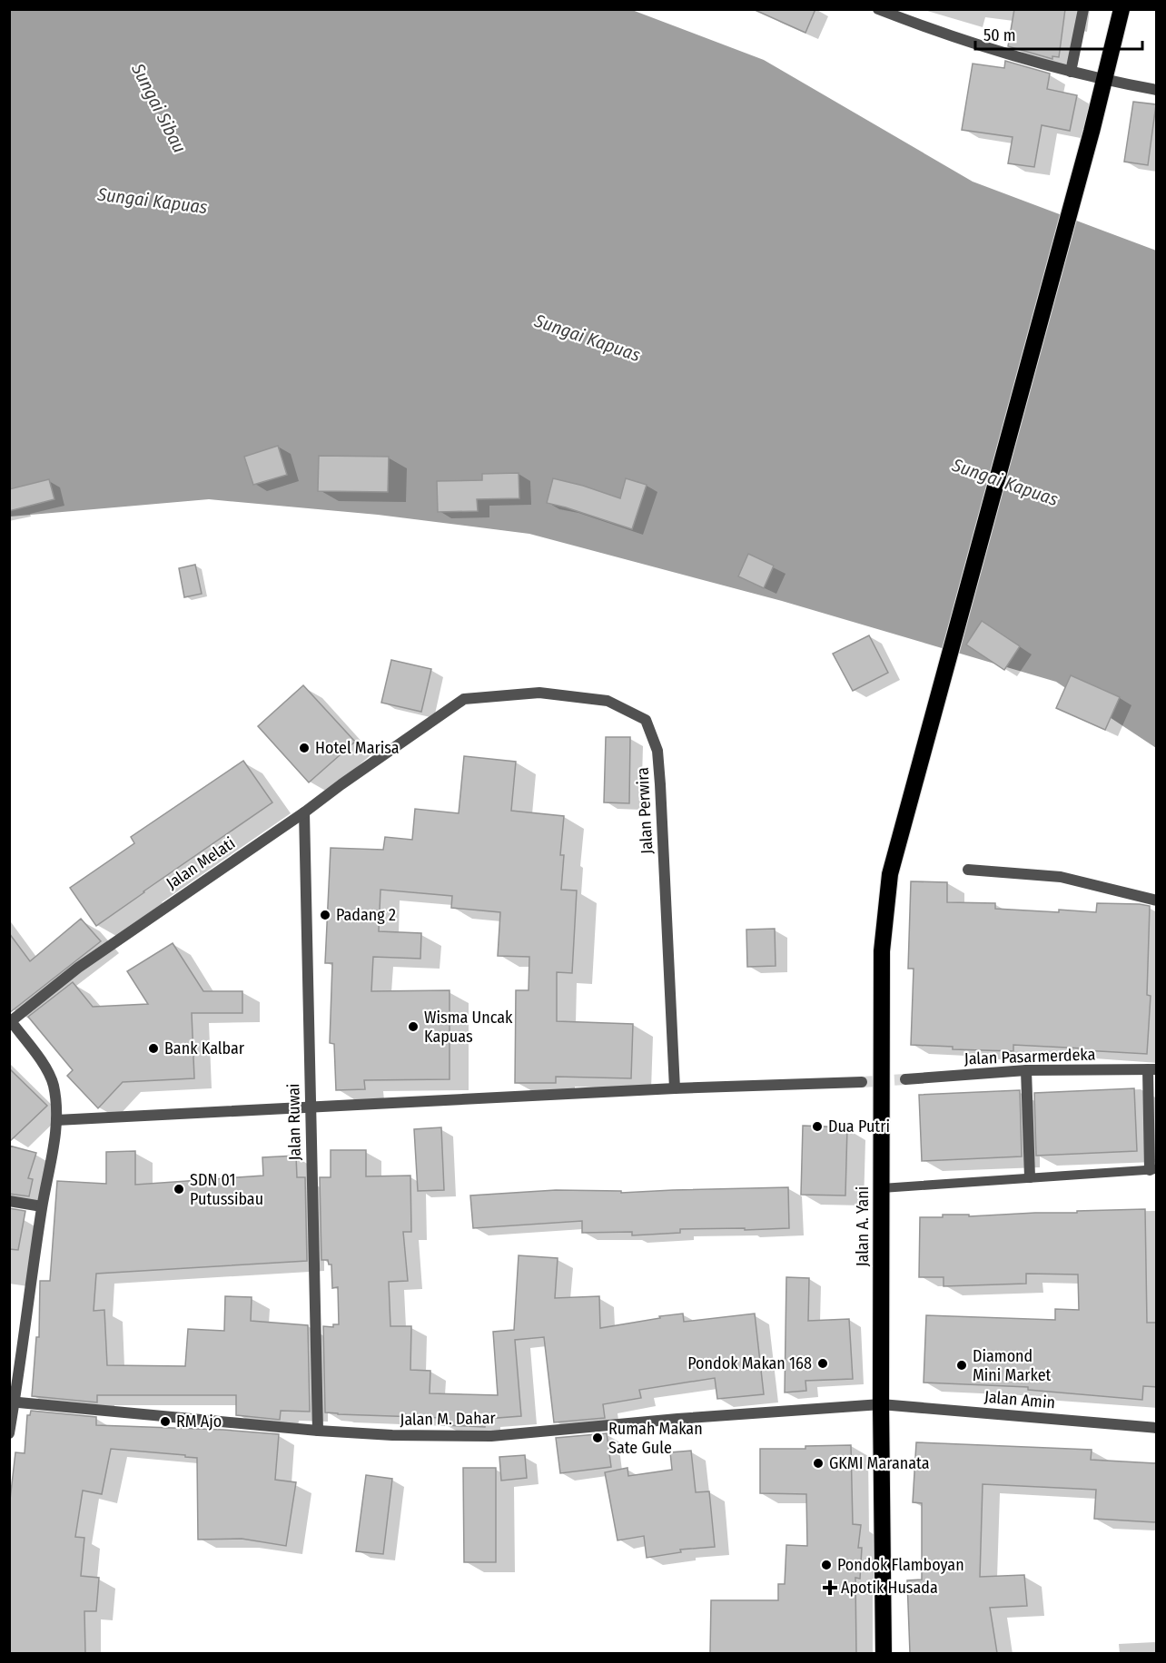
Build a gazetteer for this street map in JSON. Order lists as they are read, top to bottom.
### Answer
{
  "streets": {
    "highway": ["Jalan A. Yani"],
    "street": [
      "Jalan Perwira",
      "Jalan Melati",
      "Jalan Pasarmerdeka",
      "Jalan Ruwai",
      "Jalan Amin",
      "Jalan M. Dahar"
    ]
  },
  "crossings": [
    ["Jalan Perwira", "Jalan Melati"],
    ["Jalan Melati", "Jalan Ruwai"],
    ["Jalan Ruwai", "Jalan M. Dahar"],
    ["Jalan A. Yani", "Jalan Amin"],
    ["Jalan A. Yani", "Jalan M. Dahar"],
    ["Jalan Amin", "Jalan M. Dahar"]
  ],
  "water": ["Sungai Sibau", "Sungai Kapuas"],
  "places": {
    "other": [
      "Hotel Marisa",
      "Padang 2",
      "Wisma Uncak Kapuas",
      "Bank Kalbar",
      "Dua Putri",
      "SDN 01 Putussibau",
      "Pondok Makan 168",
      "Diamond Mini Market",
      "RM Ajo",
      "Rumah Makan Sate Gule",
      "GKMI Maranata",
      "Pondok Flamboyan"
    ],
    "health": ["Apotik Husada"]
  },
  "scale_bar": "50 m"
}
